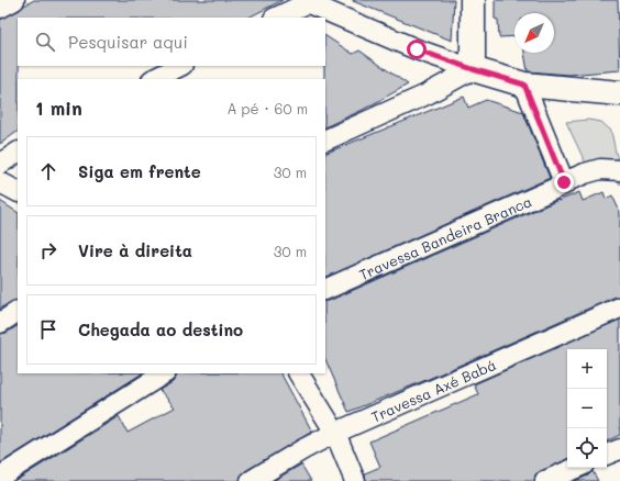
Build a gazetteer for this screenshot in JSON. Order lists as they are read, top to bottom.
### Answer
{
  "streets": {
    "street": ["Travessa Bandeira Branca", "Travessa Axé Babá"]
  },
  "north": "bottom left",
  "page": {
    "search": "Pesquisar aqui",
    "heading": ["1 min", "A pé · 60 m"],
    "list": [
      ["Siga em frente", "30 m"],
      ["Vire à direita", "30 m"],
      "Chegada ao destino"
    ],
    "map_buttons": ["+", "−"]
  }
}
